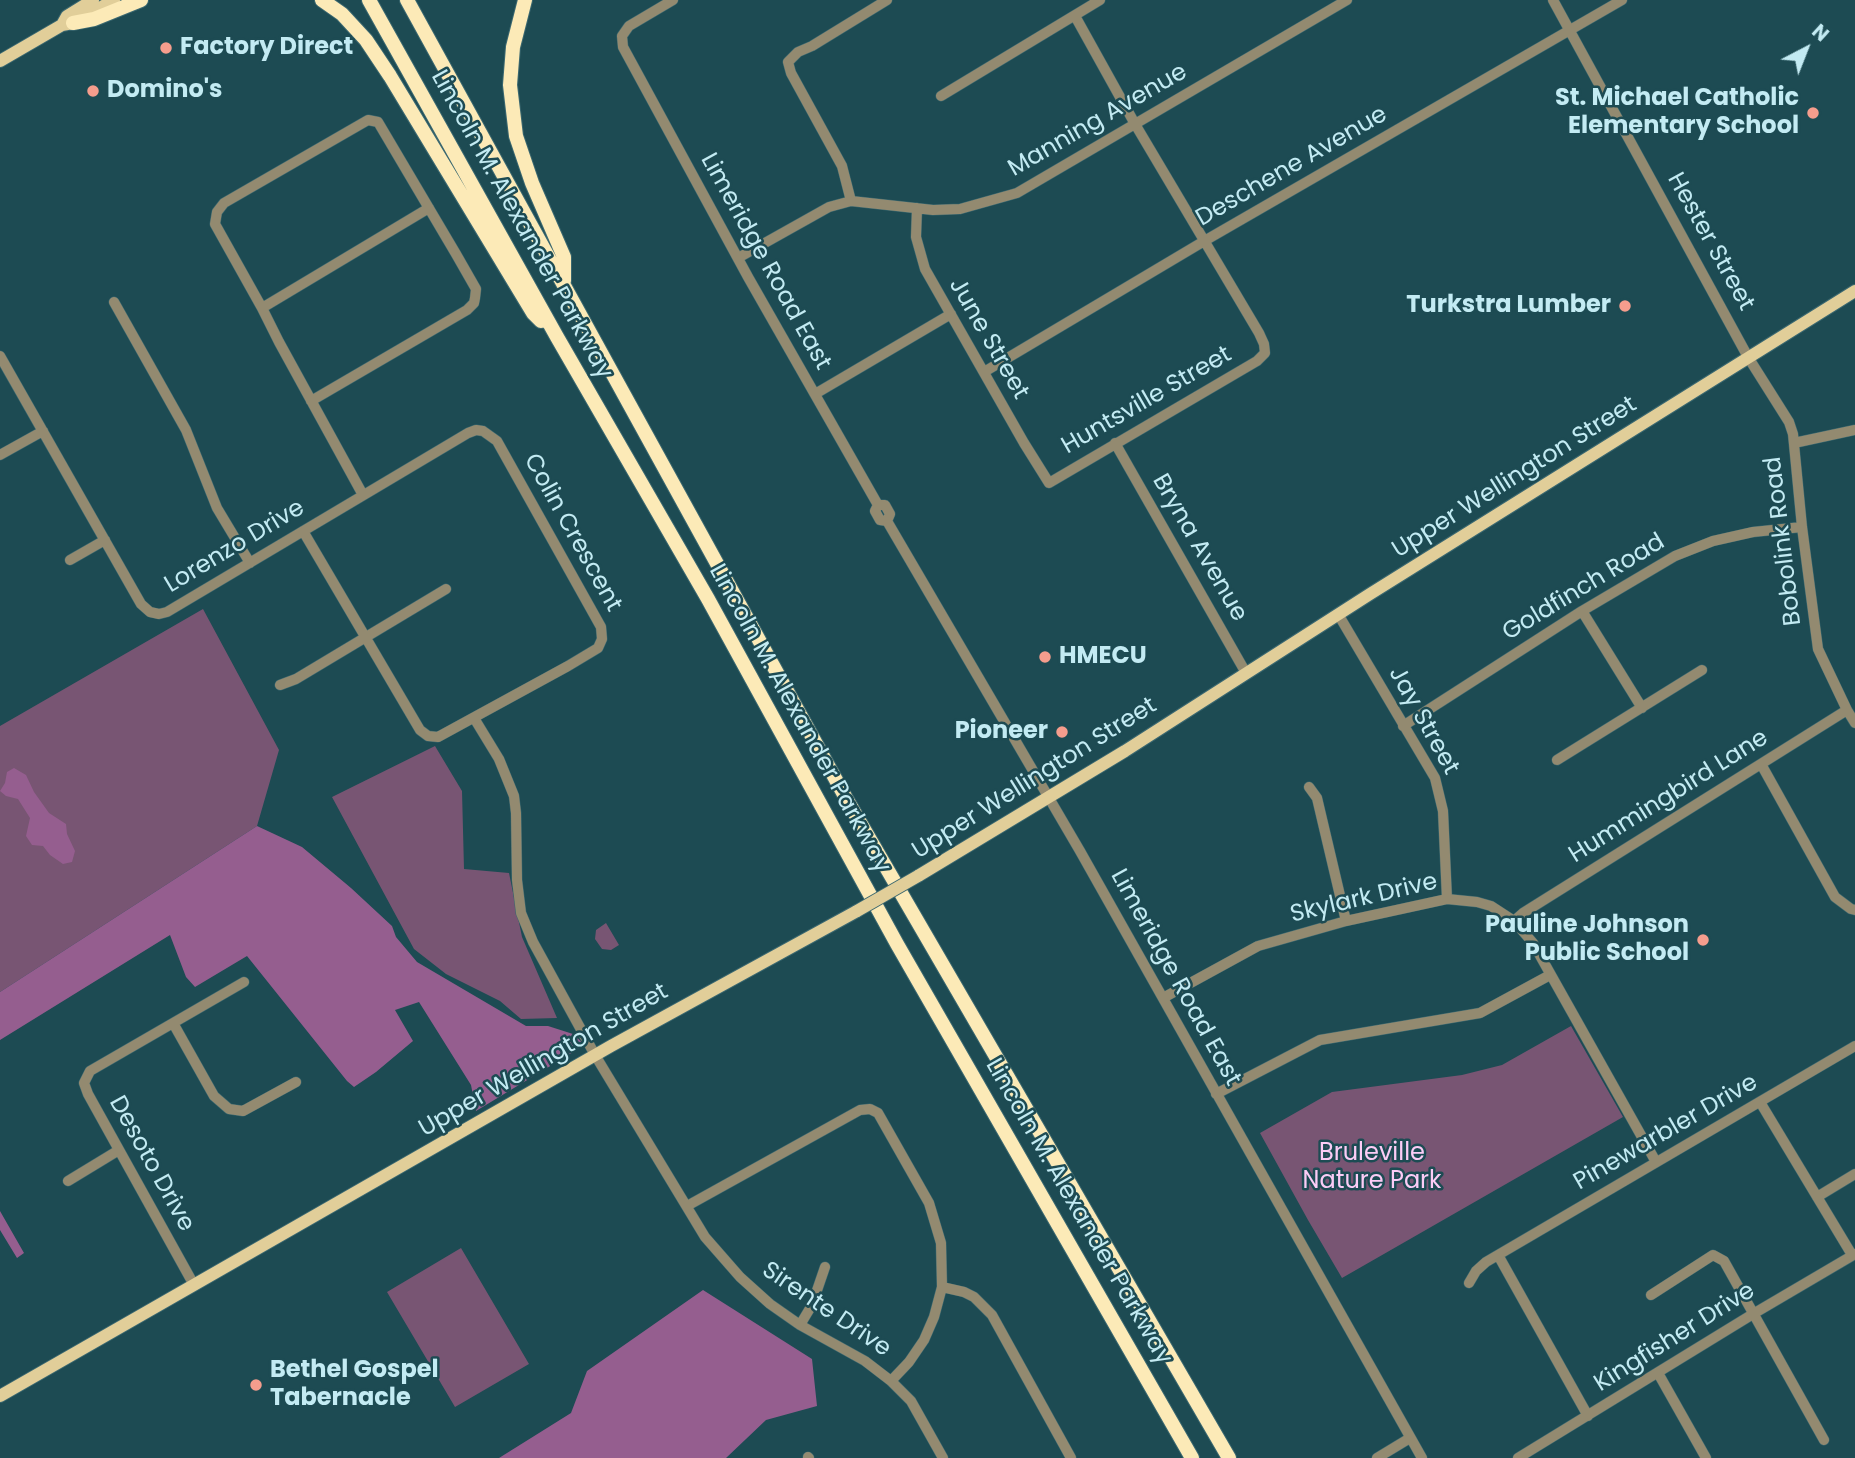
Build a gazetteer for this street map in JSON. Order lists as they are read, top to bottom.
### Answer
{
  "streets": {
    "highway": ["Lincoln M. Alexander Parkway"],
    "main road": ["Upper Wellington Street"],
    "street": [
      "Manning Avenue",
      "Deschene Avenue",
      "Hester Street",
      "Limeridge Road East",
      "June Street",
      "Huntsville Street",
      "Colin Crescent",
      "Bobolink Road",
      "Lorenzo Drive",
      "Bryna Avenue",
      "Goldfinch Road",
      "Jay Street",
      "Hummingbird Lane",
      "Skylark Drive",
      "Pinewarbler Drive",
      "Desoto Drive",
      "Sirente Drive",
      "Kingfisher Drive"
    ]
  },
  "crossings": [
    ["Manning Avenue", "Limeridge Road East"],
    ["Manning Avenue", "June Street"],
    ["Deschene Avenue", "Hester Street"],
    ["Deschene Avenue", "June Street"],
    ["Deschene Avenue", "Huntsville Street"],
    ["Hester Street", "Upper Wellington Street"],
    ["Hester Street", "Bobolink Road"],
    ["Limeridge Road East", "Upper Wellington Street"],
    ["Limeridge Road East", "Skylark Drive"],
    ["June Street", "Huntsville Street"],
    ["Huntsville Street", "Bryna Avenue"],
    ["Upper Wellington Street", "Bobolink Road"],
    ["Upper Wellington Street", "Bryna Avenue"],
    ["Upper Wellington Street", "Jay Street"],
    ["Upper Wellington Street", "Desoto Drive"],
    ["Upper Wellington Street", "Sirente Drive"],
    ["Colin Crescent", "Lorenzo Drive"],
    ["Colin Crescent", "Sirente Drive"],
    ["Bobolink Road", "Goldfinch Road"],
    ["Bobolink Road", "Hummingbird Lane"],
    ["Goldfinch Road", "Jay Street"],
    ["Jay Street", "Skylark Drive"],
    ["Hummingbird Lane", "Skylark Drive"],
    ["Skylark Drive", "Pinewarbler Drive"]
  ],
  "parks": ["Bruleville Nature Park"],
  "places": [
    "Factory Direct",
    "Domino's",
    "St. Michael Catholic Elementary School",
    "Turkstra Lumber",
    "HMECU",
    "Pioneer",
    "Pauline Johnson Public School",
    "Bethel Gospel Tabernacle"
  ],
  "north": "top right"
}
